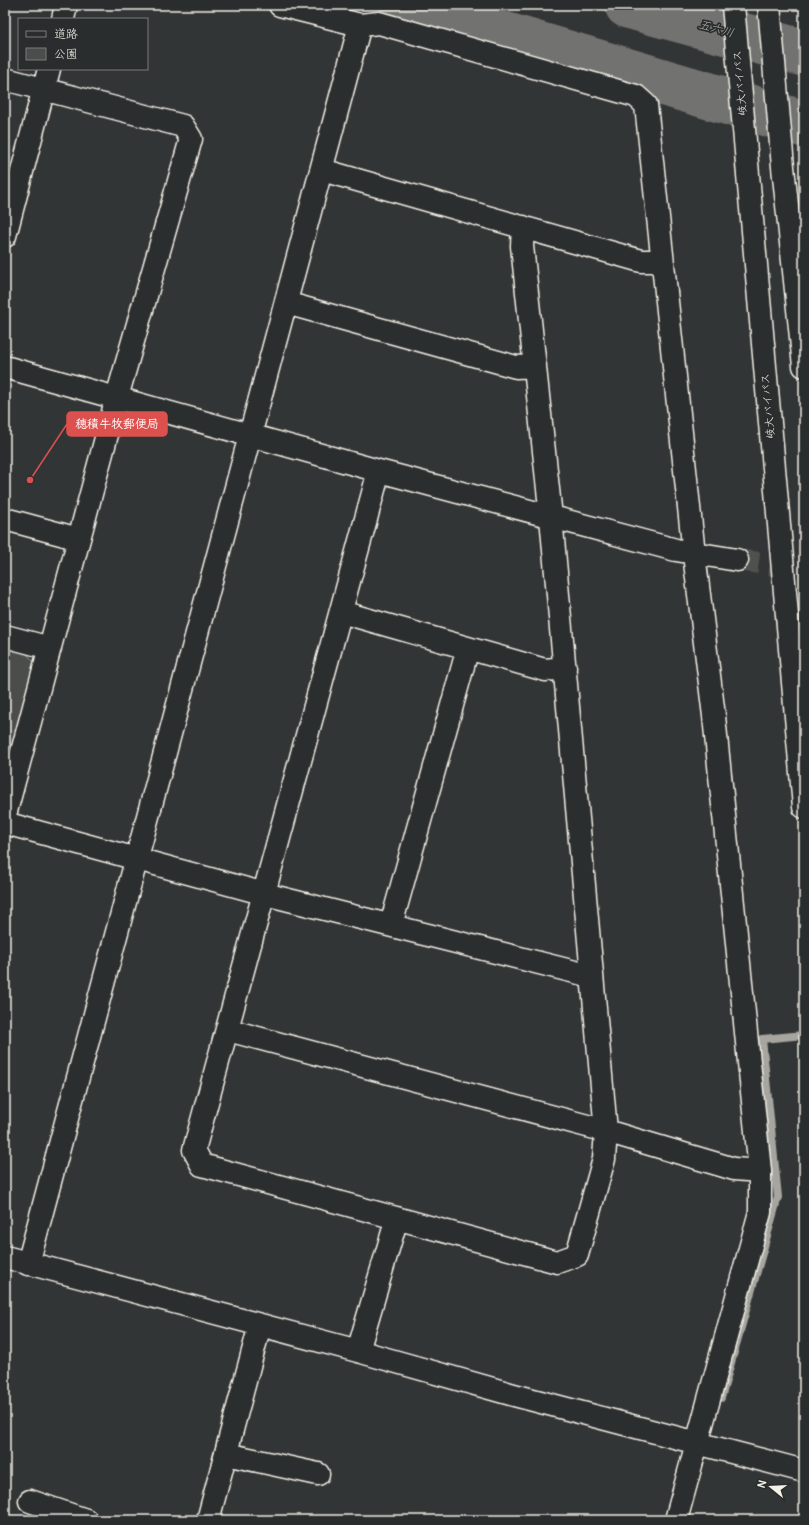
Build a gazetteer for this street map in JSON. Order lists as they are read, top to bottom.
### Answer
{
  "streets": {
    "main road": ["岐大バイパス"]
  },
  "water": ["五六川"],
  "places": ["穂積牛牧郵便局"],
  "legend": ["道路", "公園"],
  "north": "left"
}
